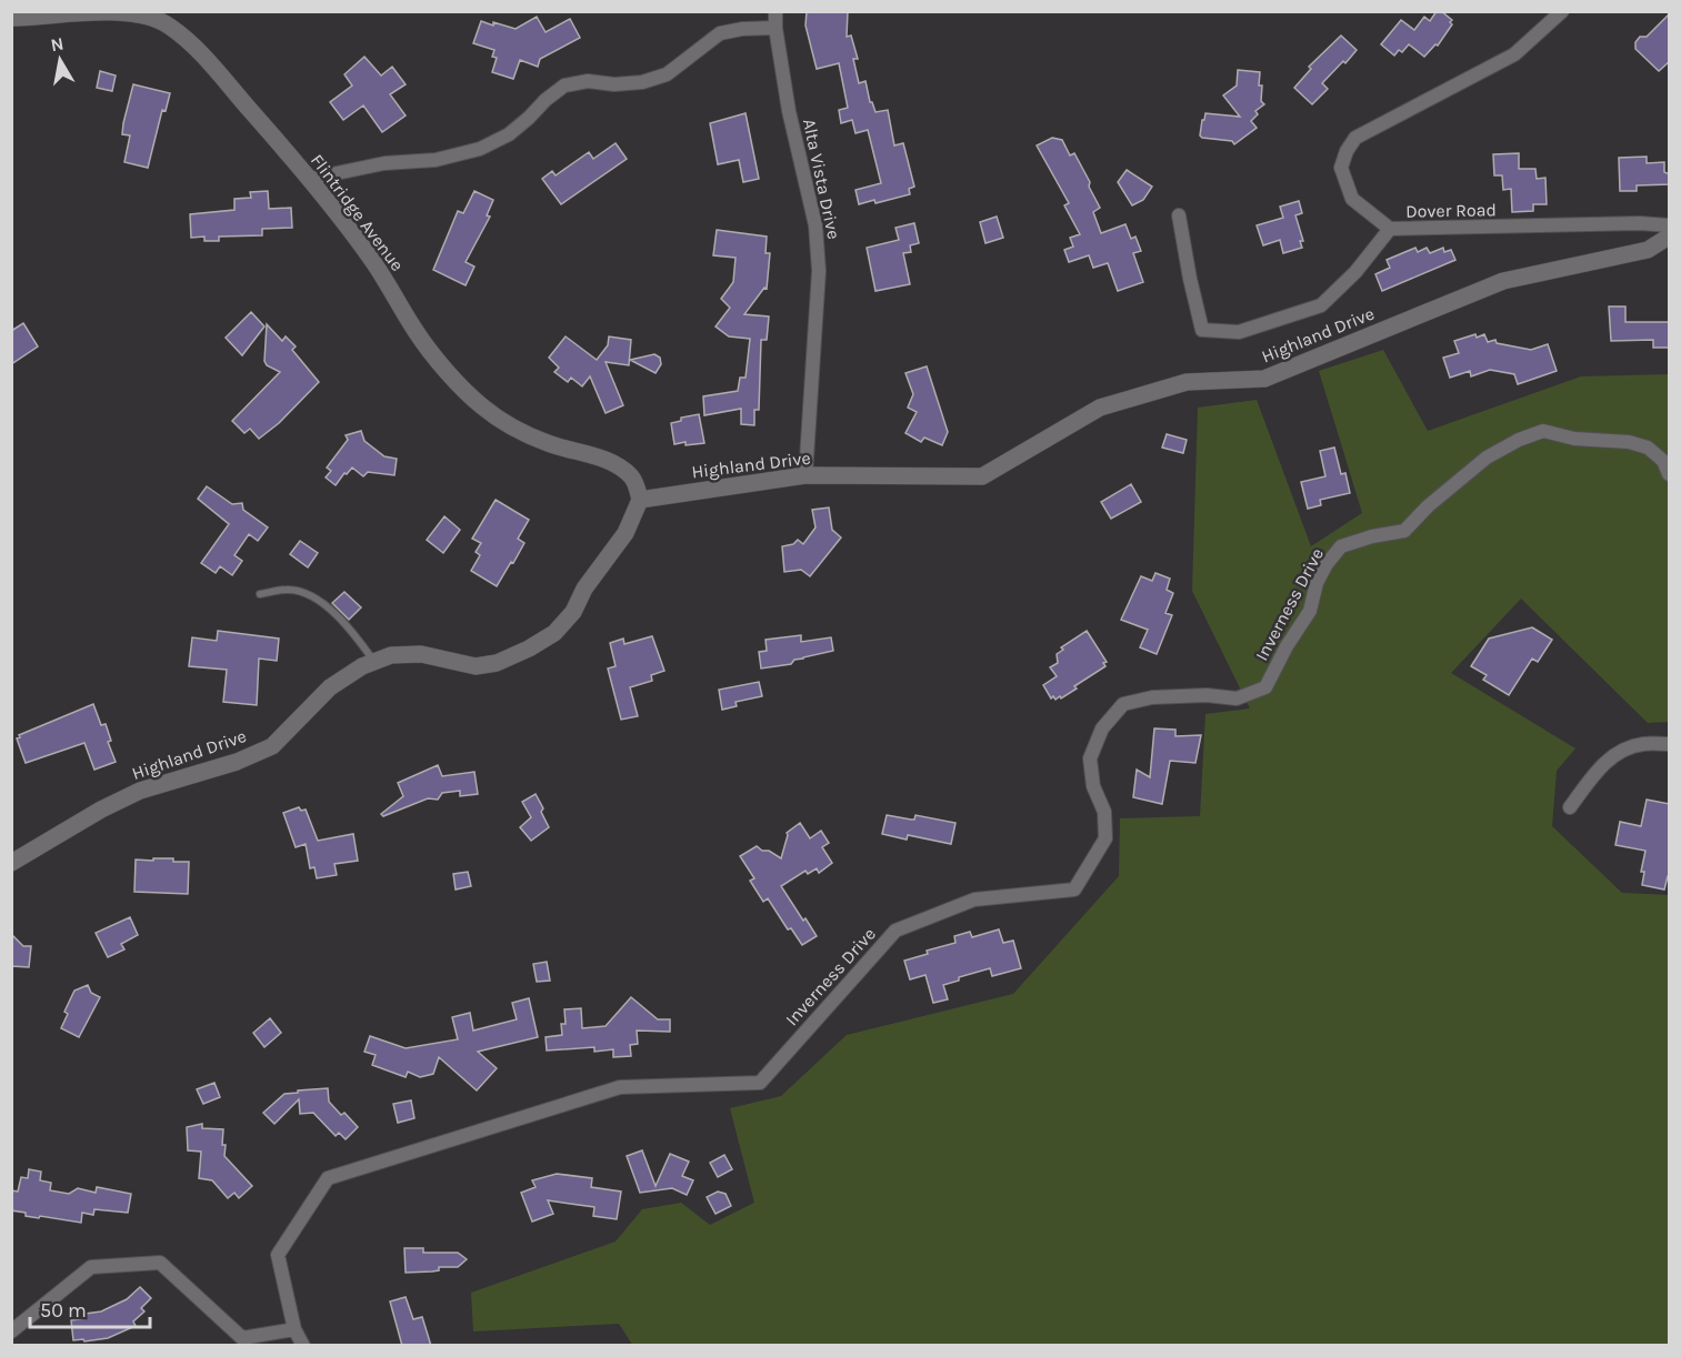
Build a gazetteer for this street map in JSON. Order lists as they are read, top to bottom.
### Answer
{
  "streets": {
    "street": [
      "Alta Vista Drive",
      "Dover Road",
      "Flintridge Avenue",
      "Highland Drive",
      "Inverness Drive"
    ]
  },
  "crossings": [
    ["Alta Vista Drive", "Highland Drive"],
    ["Flintridge Avenue", "Highland Drive"]
  ],
  "scale_bar": "50 m",
  "north": "top"
}
